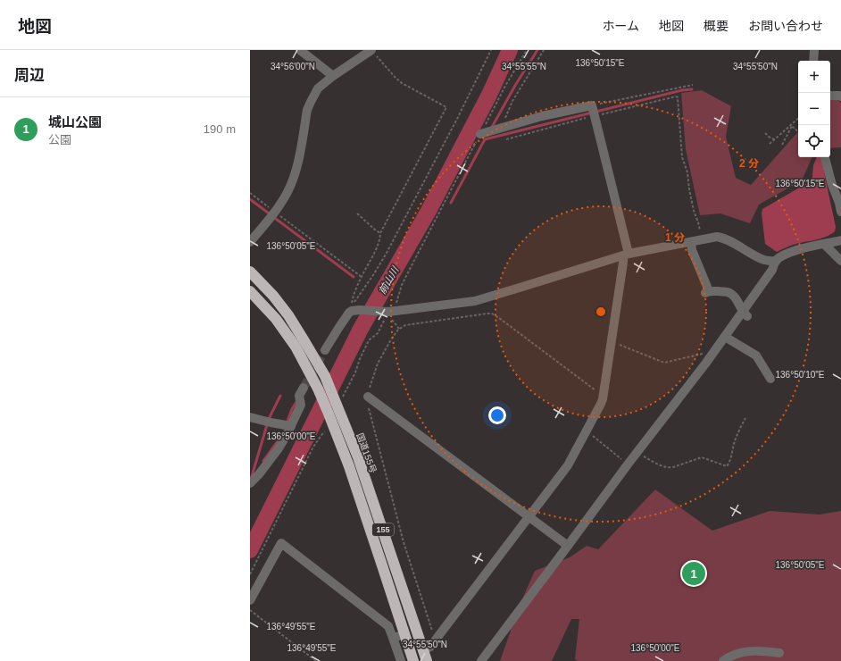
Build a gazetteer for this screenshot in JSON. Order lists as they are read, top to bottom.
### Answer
{
  "streets": {
    "highway": ["国道155号", "155"]
  },
  "water": ["前山川"],
  "page": {
    "header": "地図",
    "nav": [
      "ホーム",
      "地図",
      "概要",
      "お問い合わせ"
    ],
    "heading": "周辺",
    "map_buttons": ["+", "−"],
    "list": [
      {
        "mark": "1",
        "name": "城山公園",
        "note": "公園",
        "value": "190 m"
      }
    ],
    "pins": "1"
  },
  "coordinates": [
    "136°50'15\"E",
    "34°55'50\"N",
    "34°56'00\"N",
    "34°55'55\"N",
    "136°50'05\"E",
    "136°50'10\"E",
    "136°50'00\"E",
    "136°49'55\"E"
  ],
  "rings": ["2 分", "1 分"]
}
